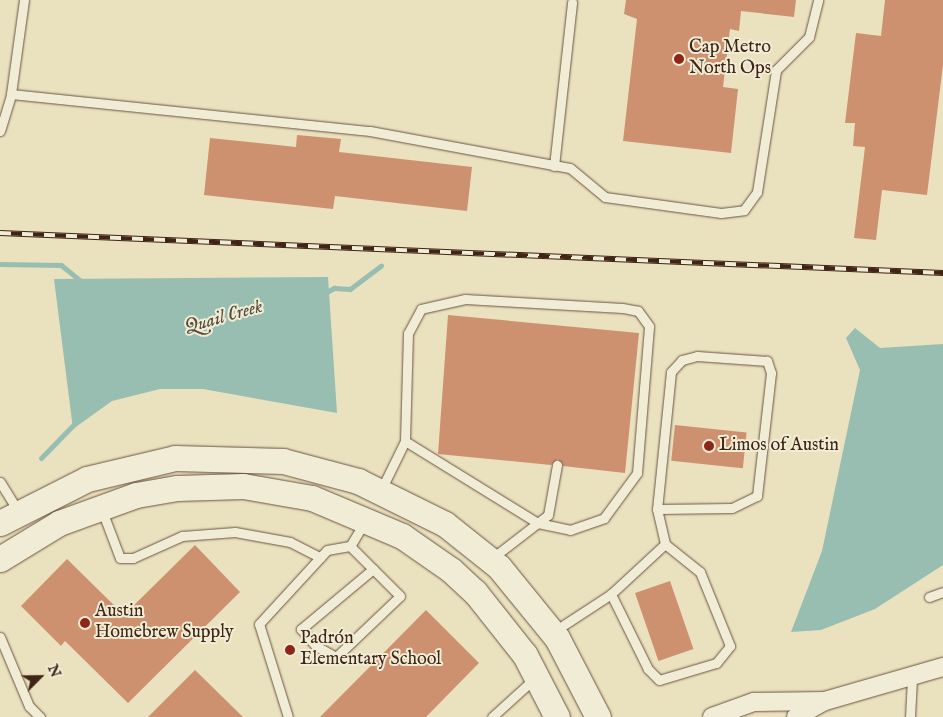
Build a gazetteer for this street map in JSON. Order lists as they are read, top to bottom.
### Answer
{
  "water": ["Quail Creek"],
  "places": [
    "Cap Metro North Ops",
    "Limos of Austin",
    "Austin Homebrew Supply",
    "Padrón Elementary School"
  ],
  "north": "top right"
}
